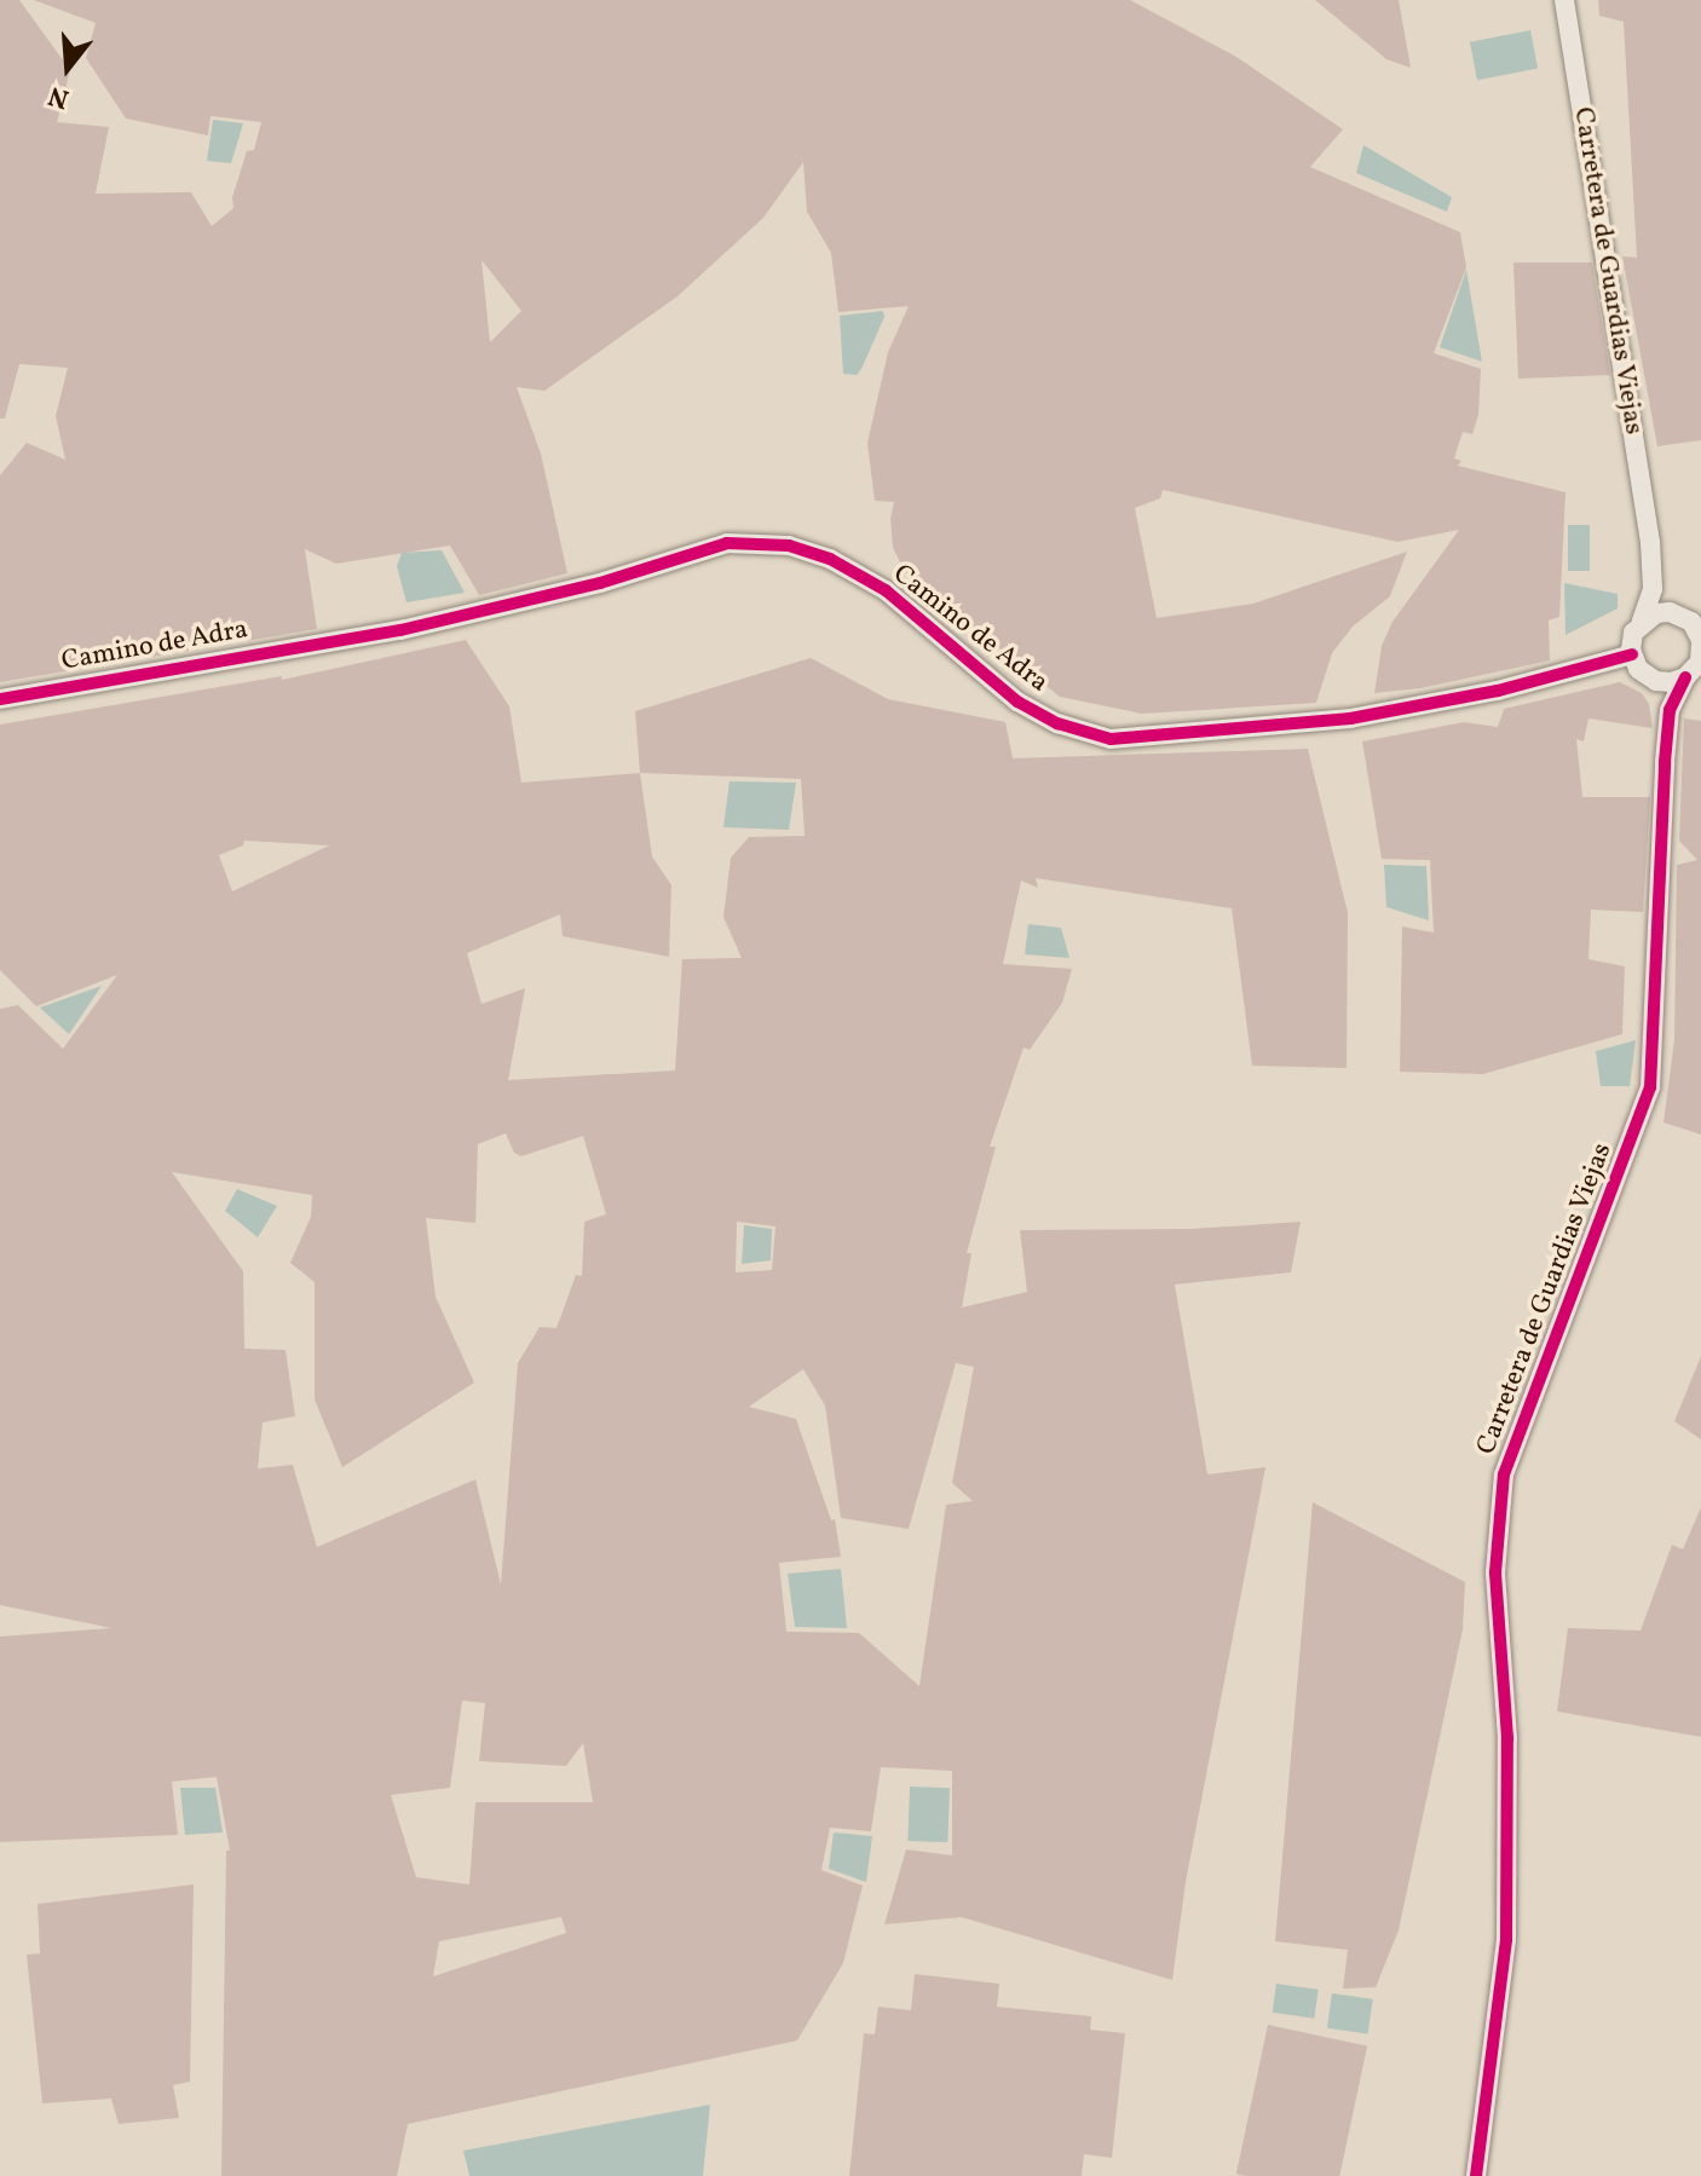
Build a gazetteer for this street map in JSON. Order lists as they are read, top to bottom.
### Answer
{
  "streets": {
    "street": ["Carretera de Guardias Viejas", "Camino de Adra"]
  },
  "crossings": [
    ["Carretera de Guardias Viejas", "Camino de Adra"]
  ],
  "north": "bottom"
}
